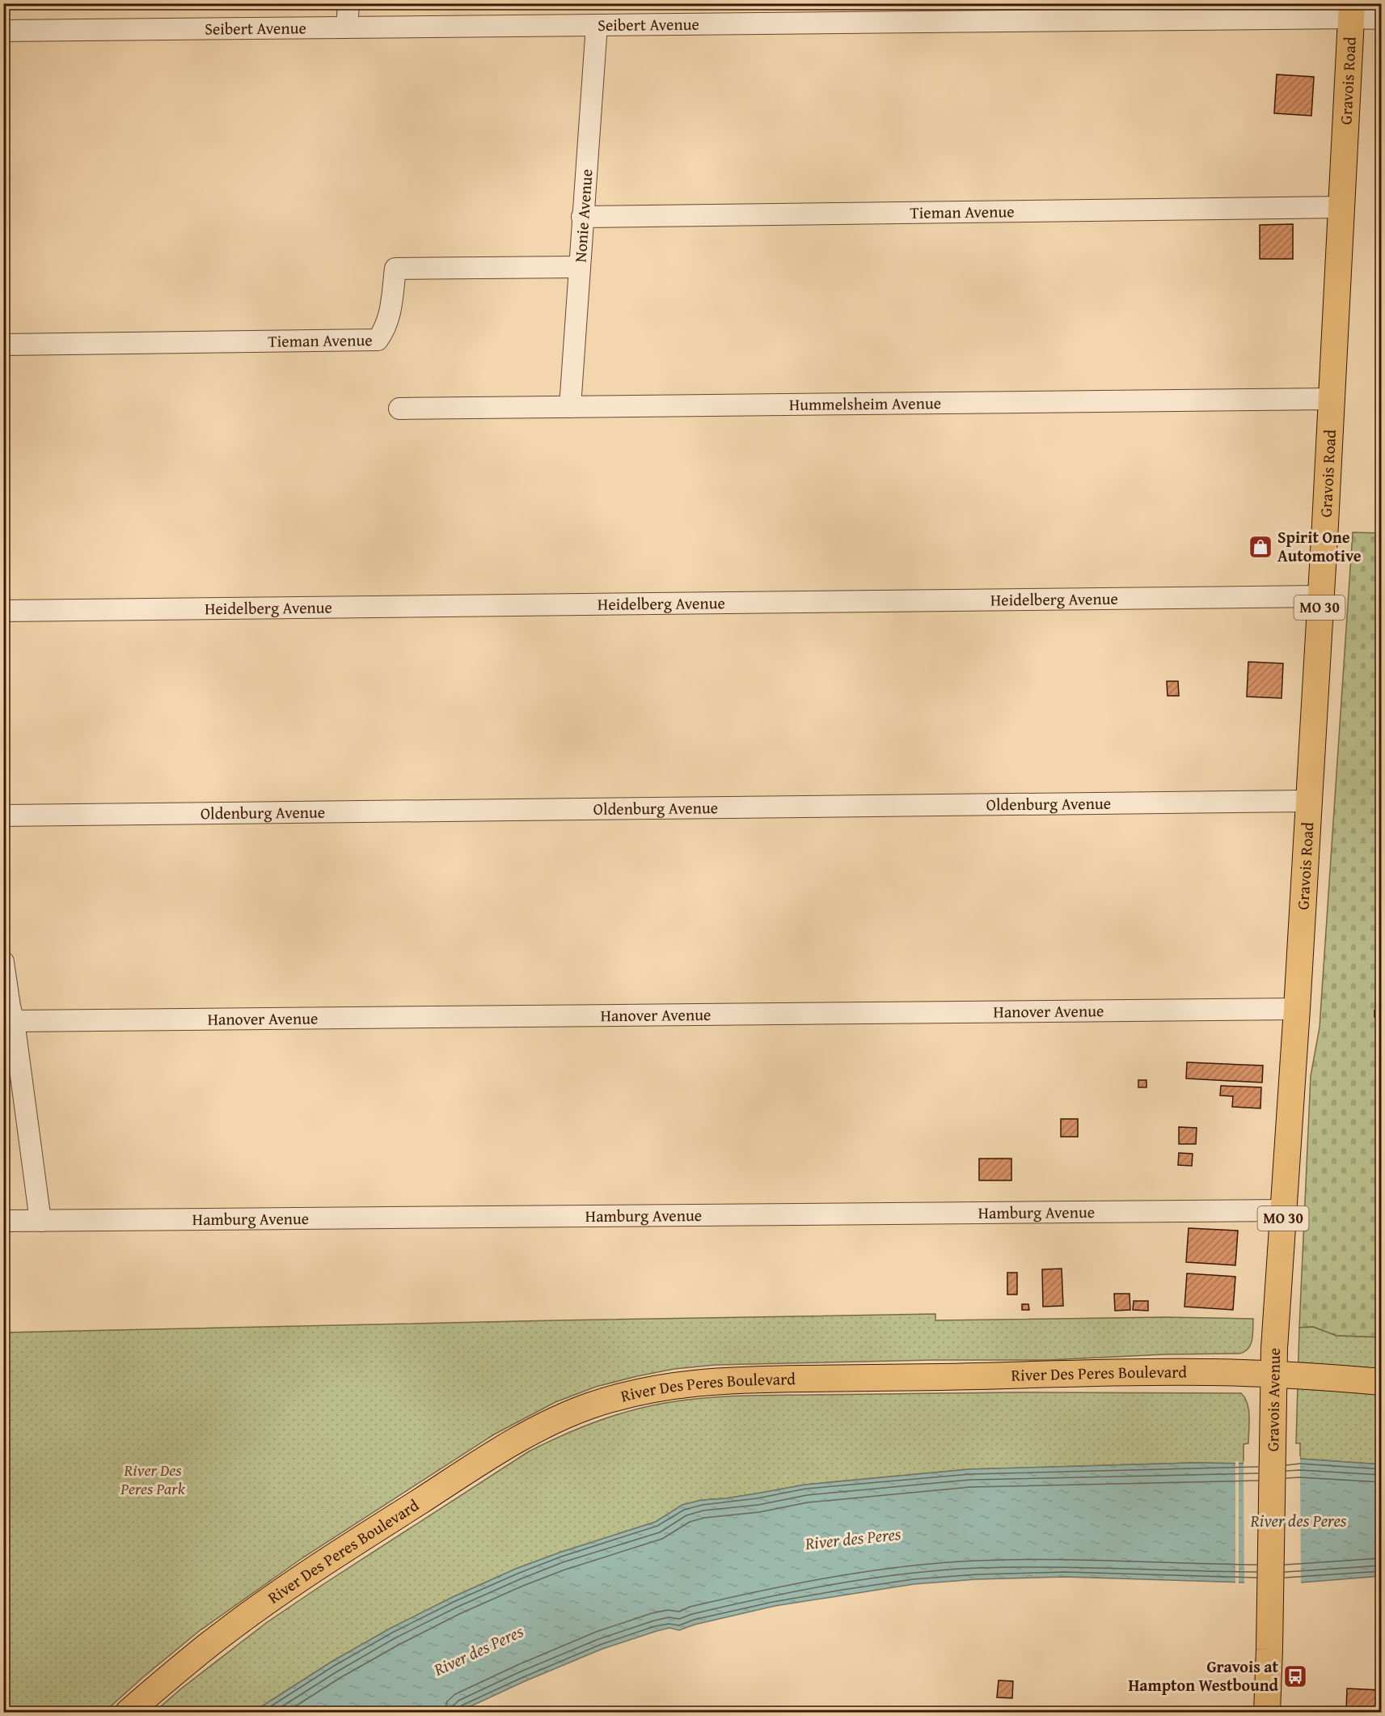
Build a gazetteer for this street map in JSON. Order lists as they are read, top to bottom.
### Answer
{
  "streets": {
    "main road": [
      "Gravois Road",
      "MO 30",
      "River Des Peres Boulevard",
      "Gravois Avenue"
    ],
    "street": [
      "Seibert Avenue",
      "Tieman Avenue",
      "Nonie Avenue",
      "Hummelsheim Avenue",
      "Heidelberg Avenue",
      "Oldenburg Avenue",
      "Hanover Avenue",
      "Hamburg Avenue"
    ]
  },
  "crossings": [
    ["Seibert Avenue", "Gravois Road"],
    ["Seibert Avenue", "Nonie Avenue"],
    ["Gravois Road", "Tieman Avenue"],
    ["Gravois Road", "Hummelsheim Avenue"],
    ["Gravois Road", "Heidelberg Avenue"],
    ["Gravois Road", "Oldenburg Avenue"],
    ["Gravois Road", "Hanover Avenue"],
    ["Gravois Road", "Gravois Avenue"],
    ["Tieman Avenue", "Nonie Avenue"],
    ["Nonie Avenue", "Hummelsheim Avenue"],
    ["Hamburg Avenue", "Gravois Avenue"],
    ["River Des Peres Boulevard", "Gravois Avenue"]
  ],
  "water": ["River des Peres"],
  "parks": ["River Des Peres Park"],
  "places": {
    "shop": ["Spirit One Automotive"],
    "bus stop": ["Gravois at Hampton Westbound"]
  }
}
